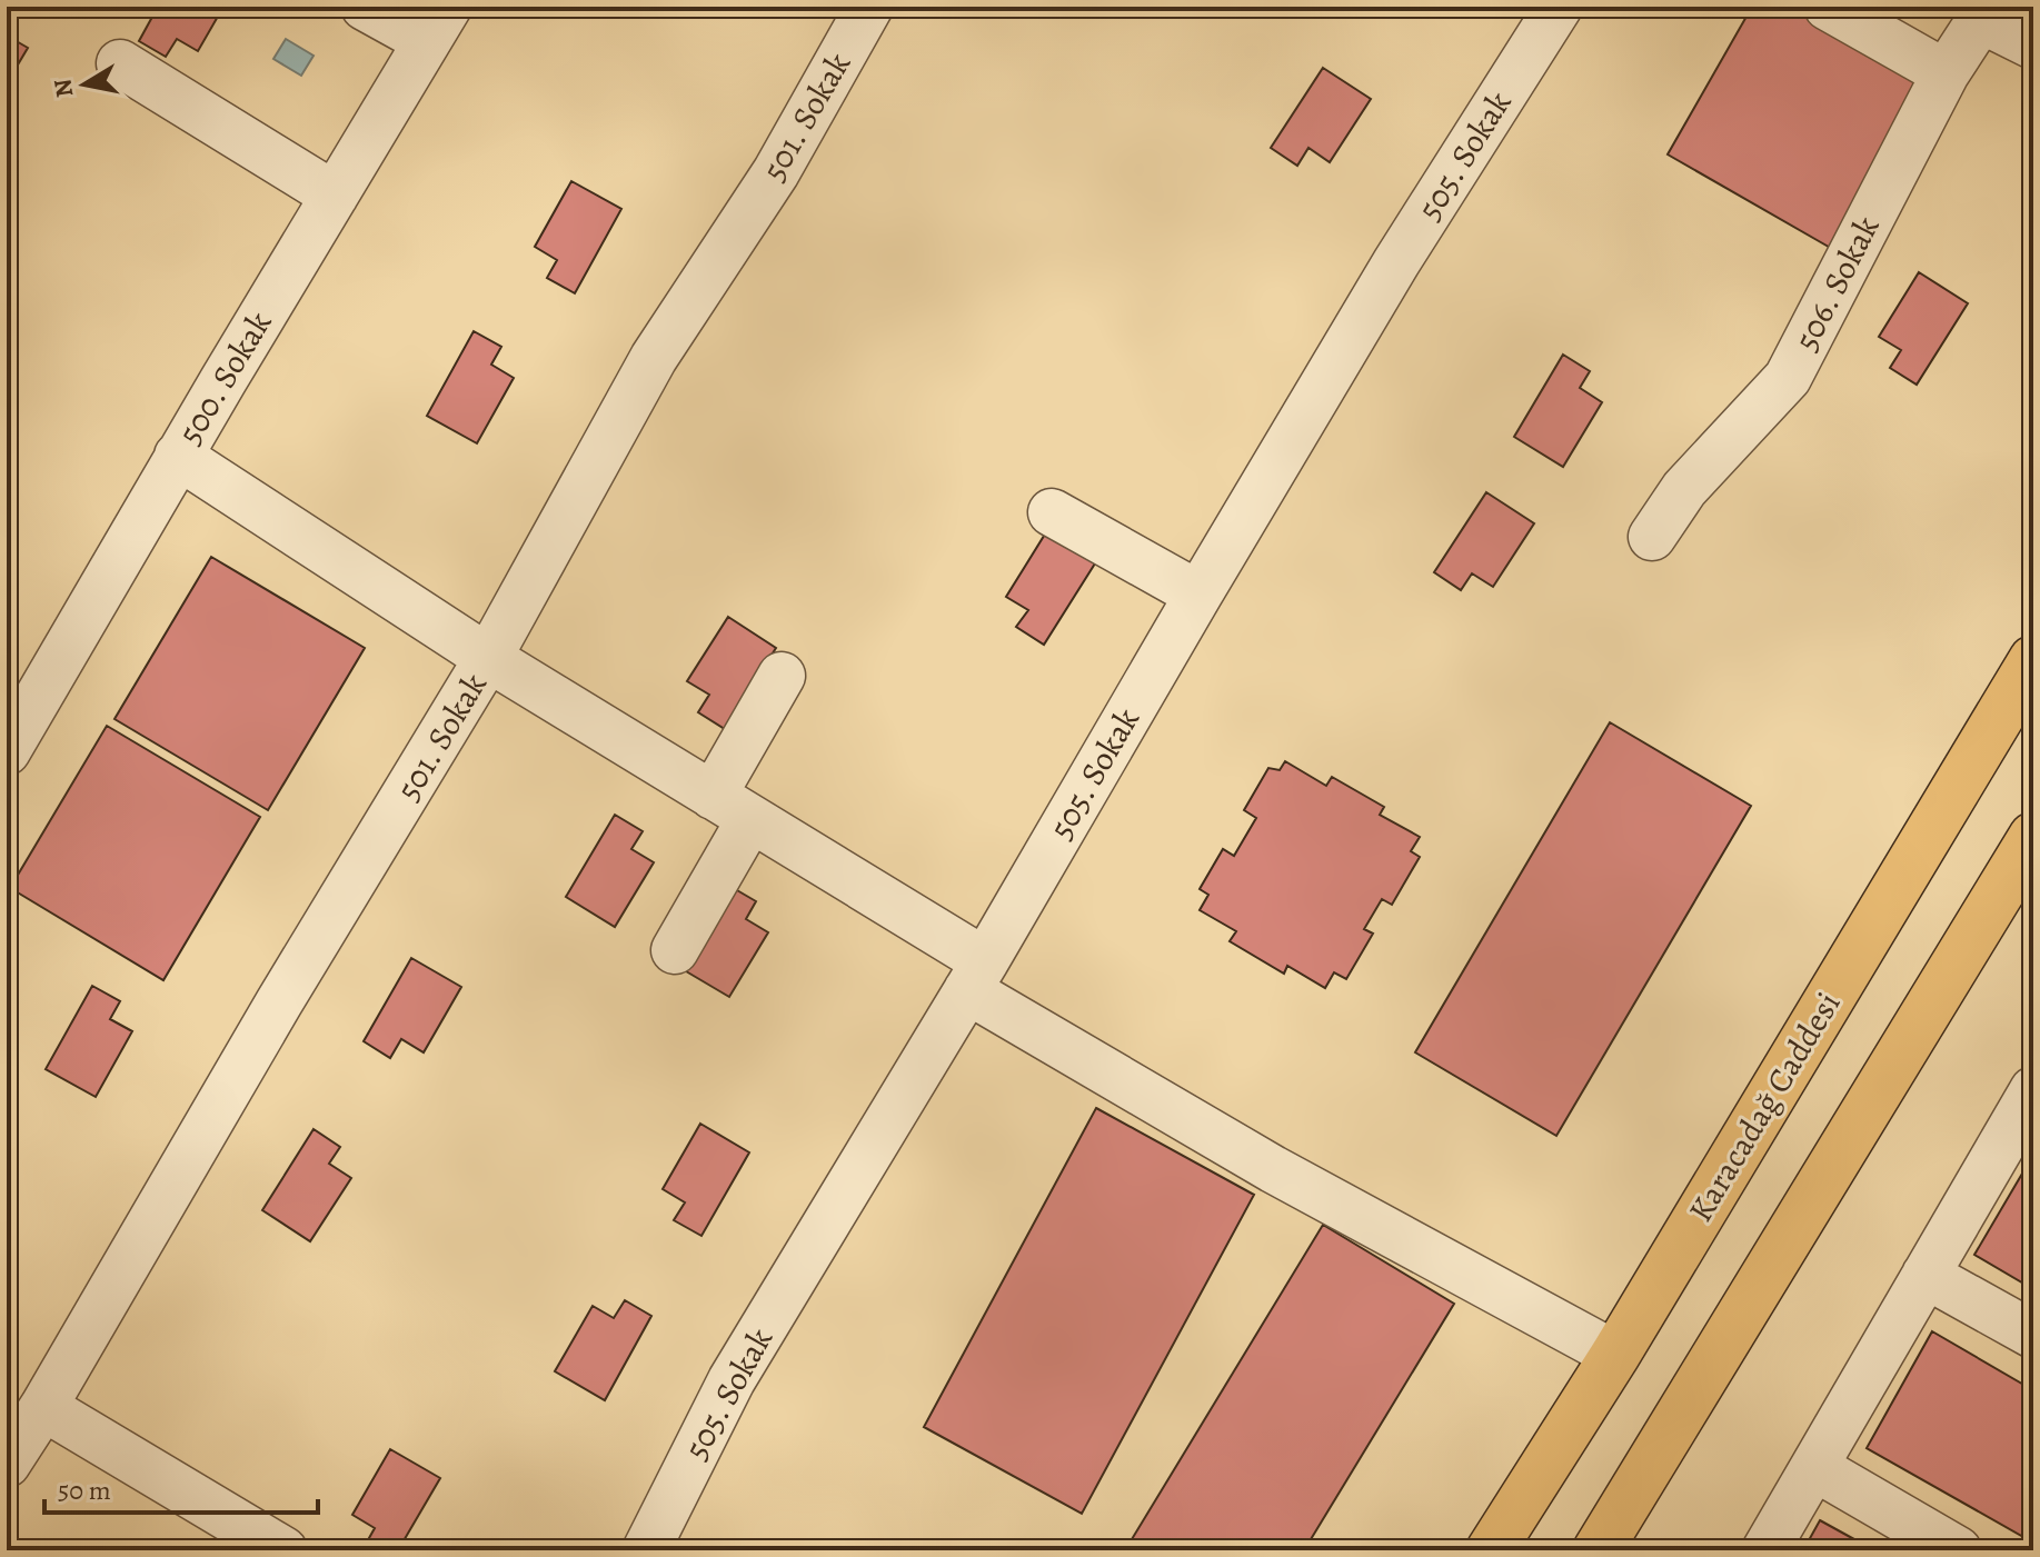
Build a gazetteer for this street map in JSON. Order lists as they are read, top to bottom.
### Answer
{
  "streets": {
    "highway": ["Karacadağ Caddesi"],
    "street": [
      "501. Sokak",
      "505. Sokak",
      "506. Sokak",
      "500. Sokak"
    ]
  },
  "scale_bar": "50 m",
  "north": "left"
}
